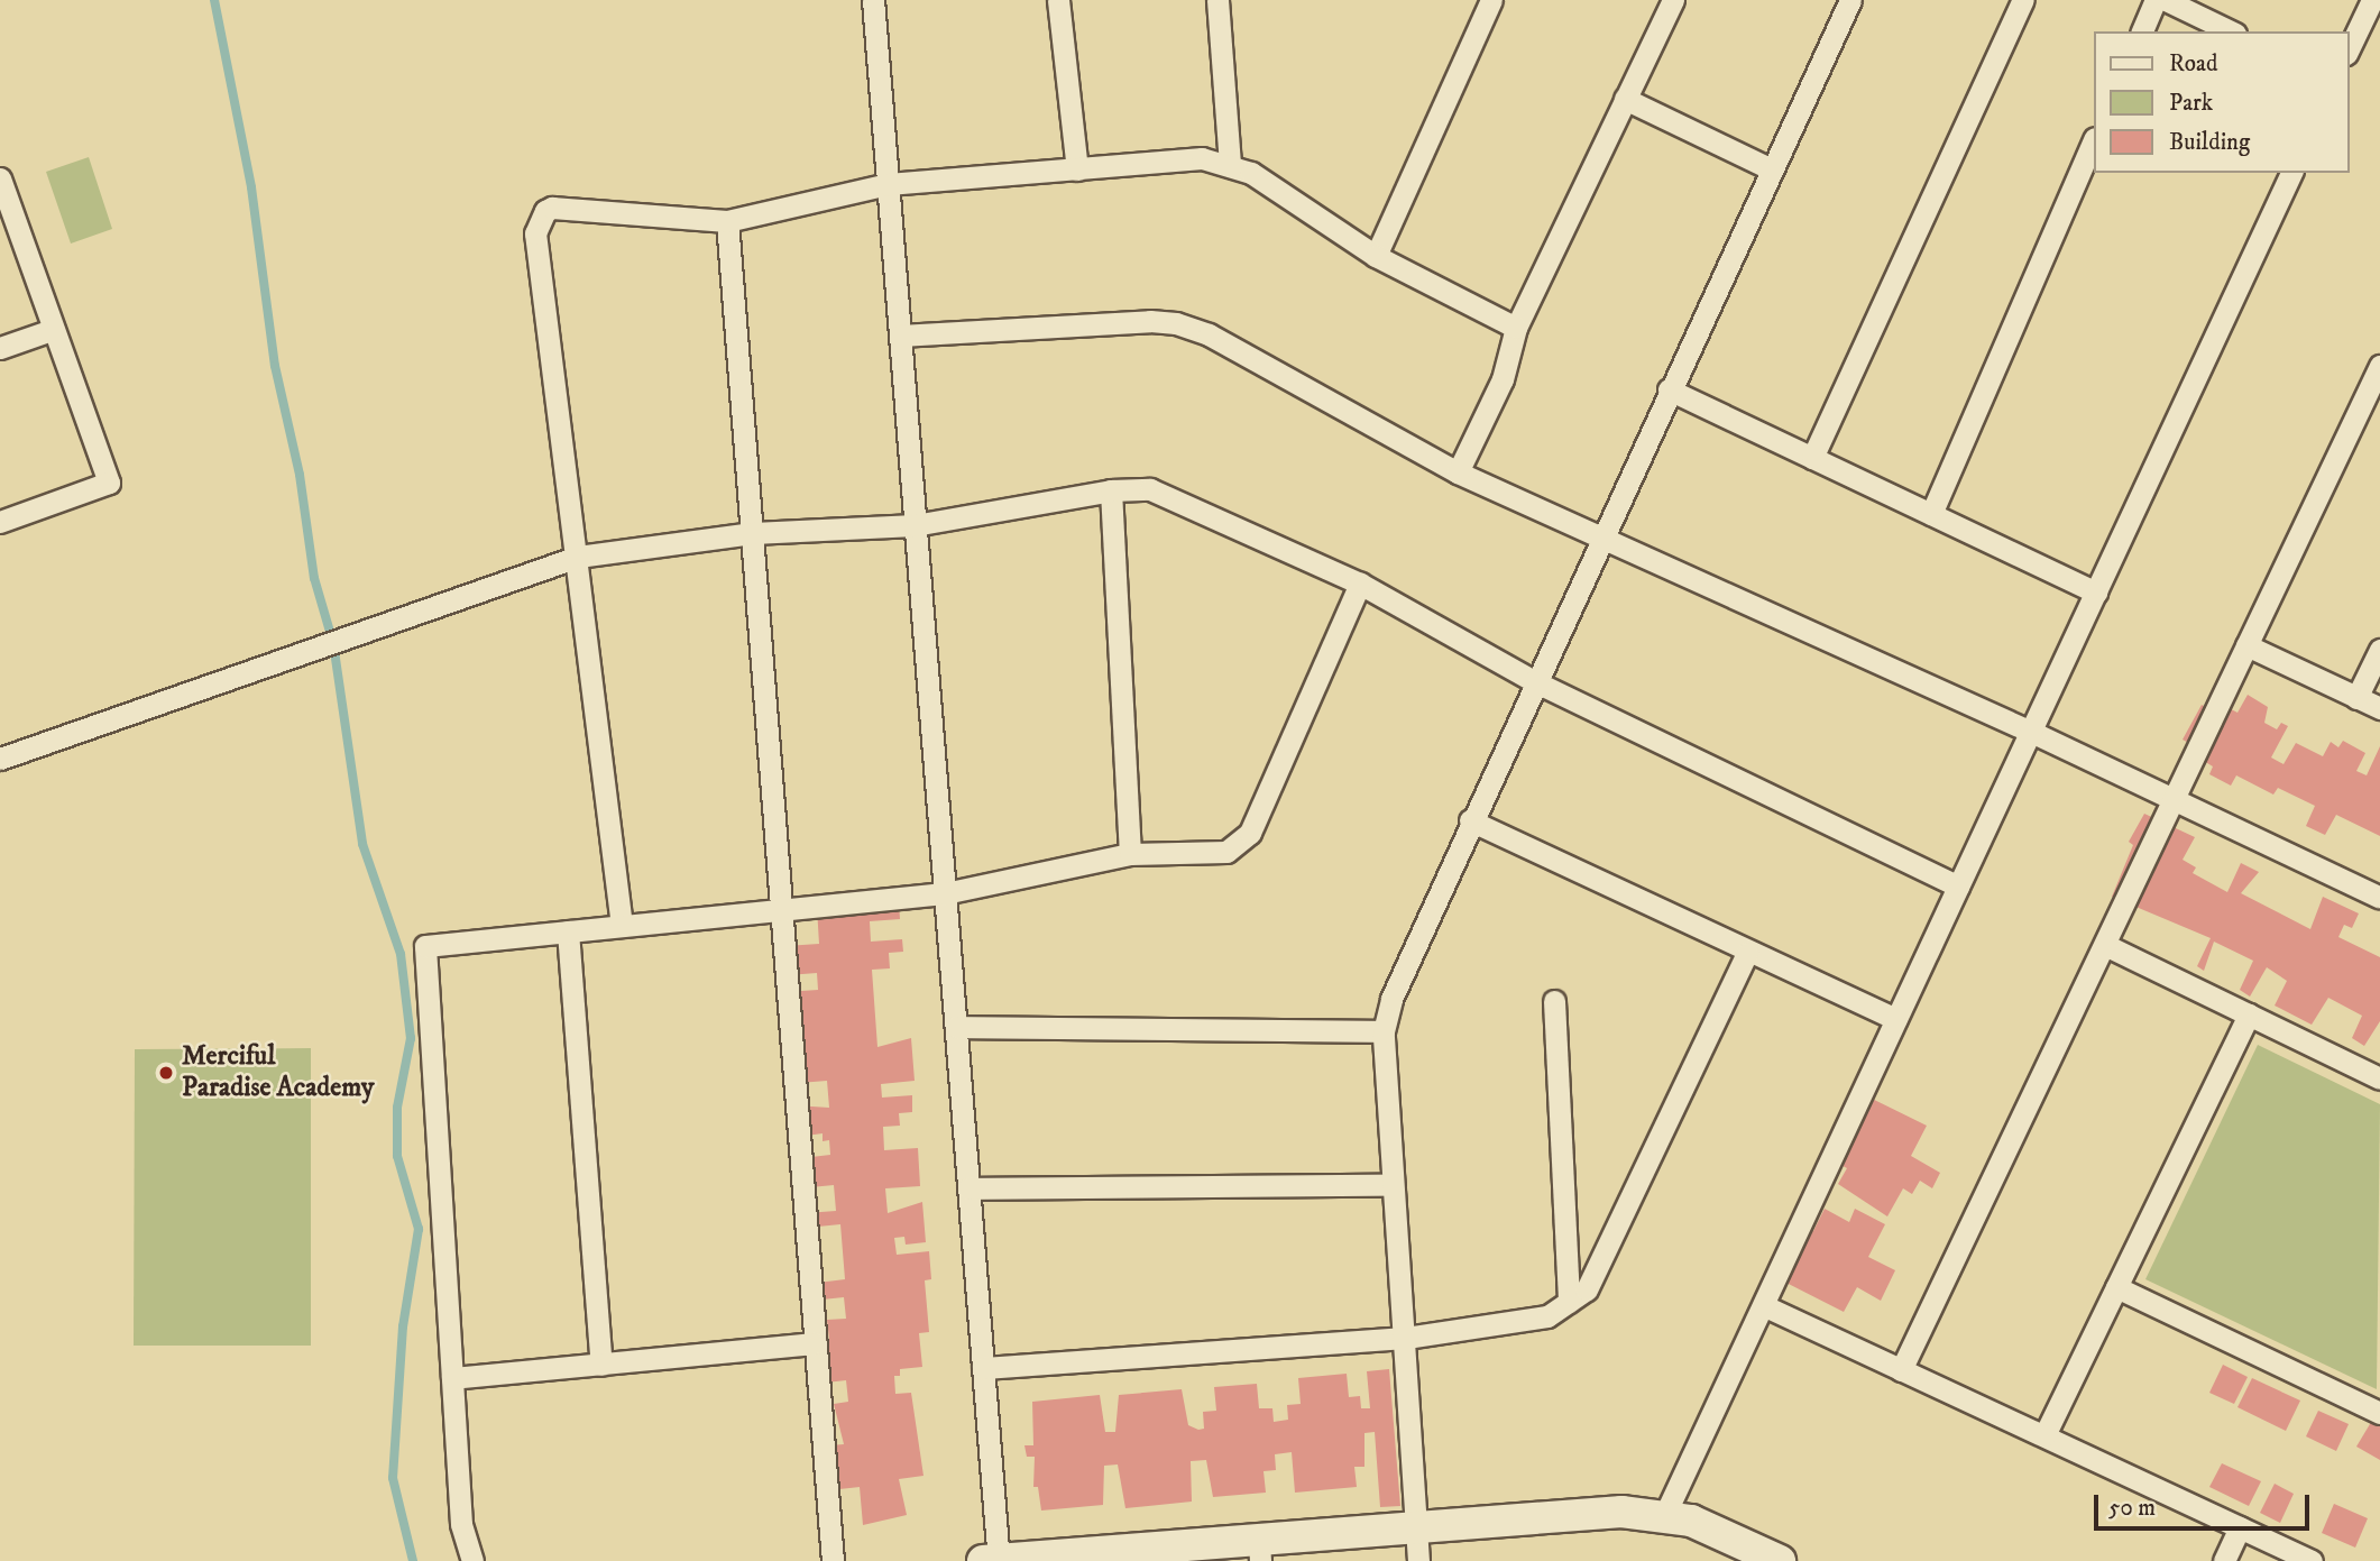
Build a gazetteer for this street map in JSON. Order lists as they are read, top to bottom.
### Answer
{
  "places": ["Merciful Paradise Academy"],
  "legend": ["Road", "Park", "Building"],
  "scale_bar": "50 m"
}
